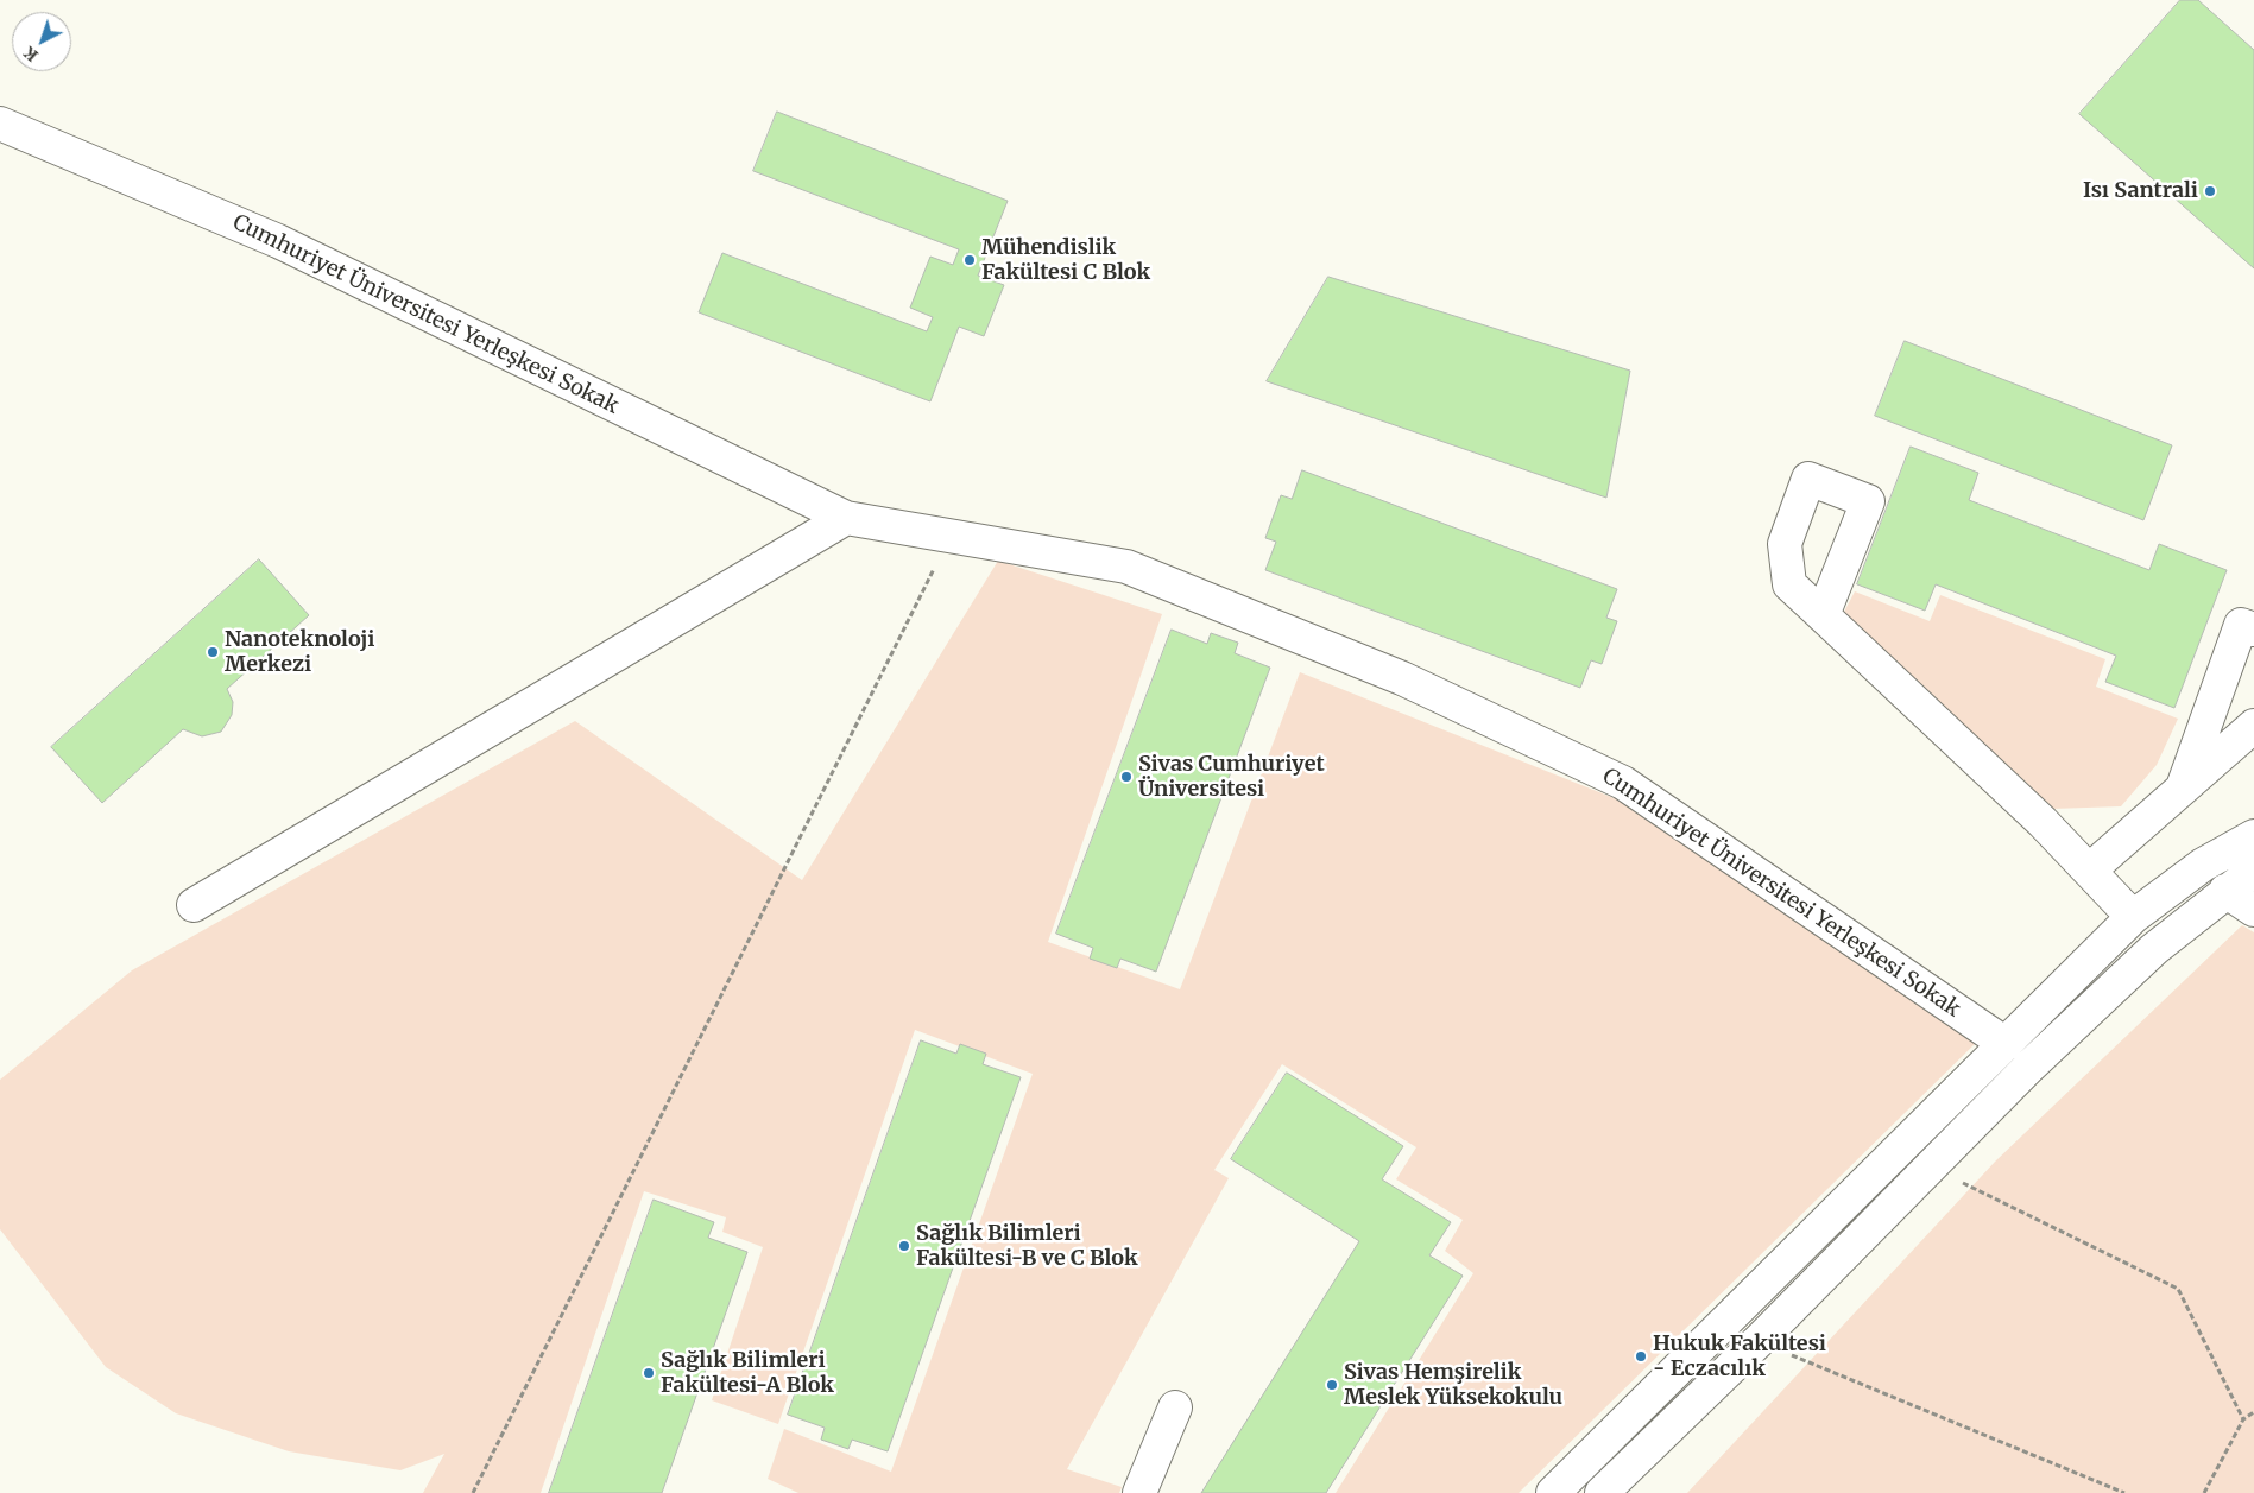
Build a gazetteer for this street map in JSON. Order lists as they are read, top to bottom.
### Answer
{
  "streets": {
    "street": ["Cumhuriyet Üniversitesi Yerleşkesi Sokak"]
  },
  "places": [
    "Isı Santrali",
    "Mühendislik Fakültesi C Blok",
    "Nanoteknoloji Merkezi",
    "Sivas Cumhuriyet Üniversitesi",
    "Sağlık Bilimleri Fakültesi-B ve C Blok",
    "Hukuk Fakültesi - Eczacılık",
    "Sağlık Bilimleri Fakültesi-A Blok",
    "Sivas Hemşirelik Meslek Yüksekokulu"
  ],
  "north": "bottom left"
}
